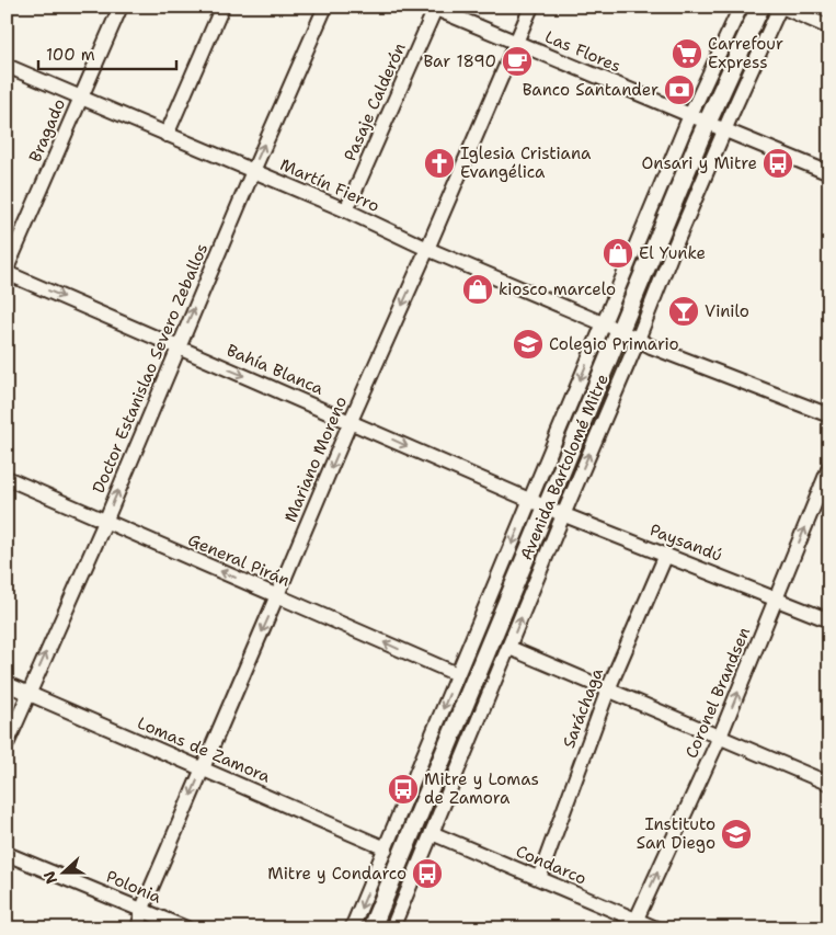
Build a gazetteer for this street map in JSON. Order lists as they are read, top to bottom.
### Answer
{
  "streets": {
    "main road": ["Avenida Bartolomé Mitre"],
    "street": [
      "Las Flores",
      "Pasaje Calderón",
      "Bragado",
      "Martín Fierro",
      "Doctor Estanislao Severo Zeballos",
      "Bahía Blanca",
      "Mariano Moreno",
      "Paysandú",
      "General Pirán",
      "Coronel Brandsen",
      "Saráchaga",
      "Lomas de Zamora",
      "Condarco",
      "Polonia"
    ]
  },
  "crossings": [
    ["Las Flores", "Pasaje Calderón"],
    ["Las Flores", "Mariano Moreno"],
    ["Las Flores", "Avenida Bartolomé Mitre"],
    ["Pasaje Calderón", "Martín Fierro"],
    ["Bragado", "Martín Fierro"],
    ["Bragado", "Bahía Blanca"],
    ["Martín Fierro", "Doctor Estanislao Severo Zeballos"],
    ["Martín Fierro", "Mariano Moreno"],
    ["Martín Fierro", "Avenida Bartolomé Mitre"],
    ["Doctor Estanislao Severo Zeballos", "Bahía Blanca"],
    ["Doctor Estanislao Severo Zeballos", "General Pirán"],
    ["Doctor Estanislao Severo Zeballos", "Lomas de Zamora"],
    ["Bahía Blanca", "Mariano Moreno"],
    ["Bahía Blanca", "Avenida Bartolomé Mitre"],
    ["Bahía Blanca", "Paysandú"],
    ["Mariano Moreno", "General Pirán"],
    ["Mariano Moreno", "Lomas de Zamora"],
    ["Mariano Moreno", "Polonia"],
    ["Avenida Bartolomé Mitre", "Paysandú"],
    ["Avenida Bartolomé Mitre", "General Pirán"],
    ["Avenida Bartolomé Mitre", "Lomas de Zamora"],
    ["Avenida Bartolomé Mitre", "Condarco"],
    ["Paysandú", "Coronel Brandsen"],
    ["Paysandú", "Saráchaga"],
    ["Coronel Brandsen", "Condarco"],
    ["Saráchaga", "Condarco"]
  ],
  "one_way": [
    "Doctor Estanislao Severo Zeballos",
    "Bahía Blanca",
    "Mariano Moreno",
    "General Pirán",
    "Coronel Brandsen"
  ],
  "places": {
    "supermarket": ["Carrefour Express"],
    "cafe": ["Bar 1890"],
    "bank": ["Banco Santander"],
    "church": ["Iglesia Cristiana Evangélica"],
    "bus stop": ["Onsari y Mitre", "Mitre y Lomas de Zamora", "Mitre y Condarco"],
    "shop": ["El Yunke", "kiosco marcelo"],
    "bar": ["Vinilo"],
    "school or university": ["Colegio Primario", "Instituto San Diego"]
  },
  "scale_bar": "100 m",
  "north": "left"
}
